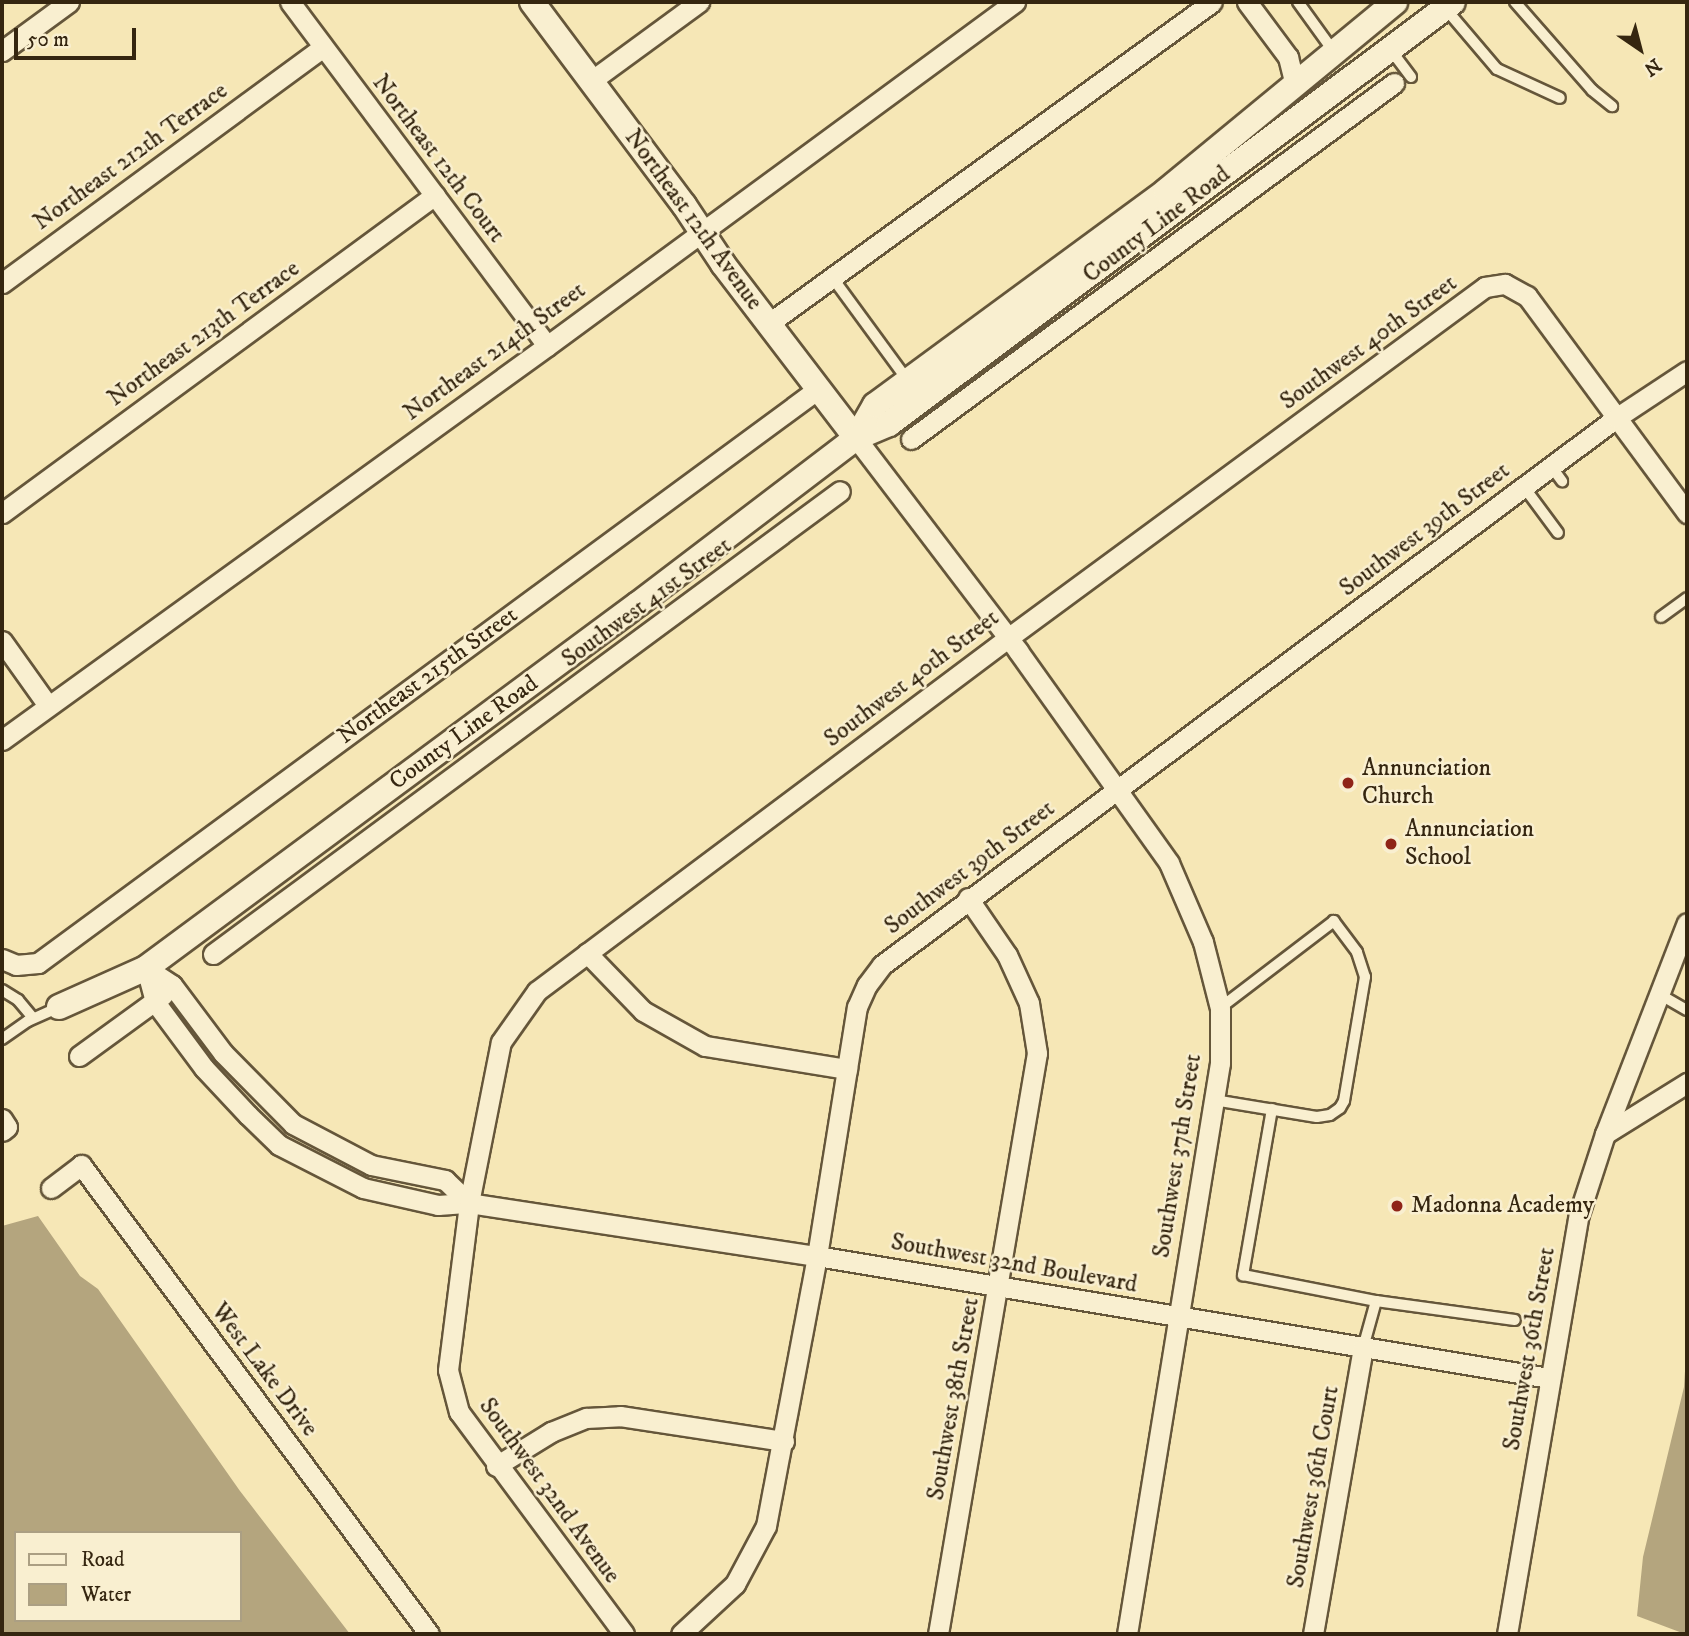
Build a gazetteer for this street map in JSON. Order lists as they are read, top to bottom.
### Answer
{
  "streets": {
    "street": [
      "Northeast 212th Terrace",
      "Northeast 12th Court",
      "Northeast 12th Avenue",
      "County Line Road",
      "Northeast 213th Terrace",
      "Southwest 40th Street",
      "Northeast 214th Street",
      "Southwest 39th Street",
      "Southwest 41st Street",
      "Northeast 215th Street",
      "Southwest 37th Street",
      "Southwest 32nd Boulevard",
      "Southwest 36th Street",
      "West Lake Drive",
      "Southwest 38th Street",
      "Southwest 36th Court",
      "Southwest 32nd Avenue"
    ]
  },
  "crossings": [
    ["Northeast 212th Terrace", "Northeast 12th Court"],
    ["Northeast 12th Court", "Northeast 213th Terrace"],
    ["Northeast 12th Court", "Northeast 214th Street"],
    ["Northeast 12th Avenue", "County Line Road"],
    ["Northeast 12th Avenue", "Northeast 214th Street"],
    ["Northeast 12th Avenue", "Northeast 215th Street"],
    ["Northeast 12th Avenue", "Southwest 37th Street"],
    ["County Line Road", "Southwest 41st Street"],
    ["County Line Road", "Southwest 37th Street"],
    ["County Line Road", "Southwest 32nd Boulevard"],
    ["Southwest 40th Street", "Southwest 39th Street"],
    ["Southwest 40th Street", "Southwest 37th Street"],
    ["Southwest 40th Street", "Southwest 32nd Boulevard"],
    ["Southwest 40th Street", "Southwest 32nd Avenue"],
    ["Southwest 39th Street", "Southwest 37th Street"],
    ["Southwest 39th Street", "Southwest 32nd Boulevard"],
    ["Southwest 39th Street", "Southwest 38th Street"],
    ["Southwest 37th Street", "Southwest 32nd Boulevard"],
    ["Southwest 32nd Boulevard", "Southwest 36th Street"],
    ["Southwest 32nd Boulevard", "Southwest 38th Street"],
    ["Southwest 32nd Boulevard", "Southwest 36th Court"],
    ["Southwest 32nd Boulevard", "Southwest 32nd Avenue"]
  ],
  "places": ["Annunciation Church", "Annunciation School", "Madonna Academy"],
  "legend": ["Road", "Water"],
  "scale_bar": "50 m",
  "north": "bottom right"
}
